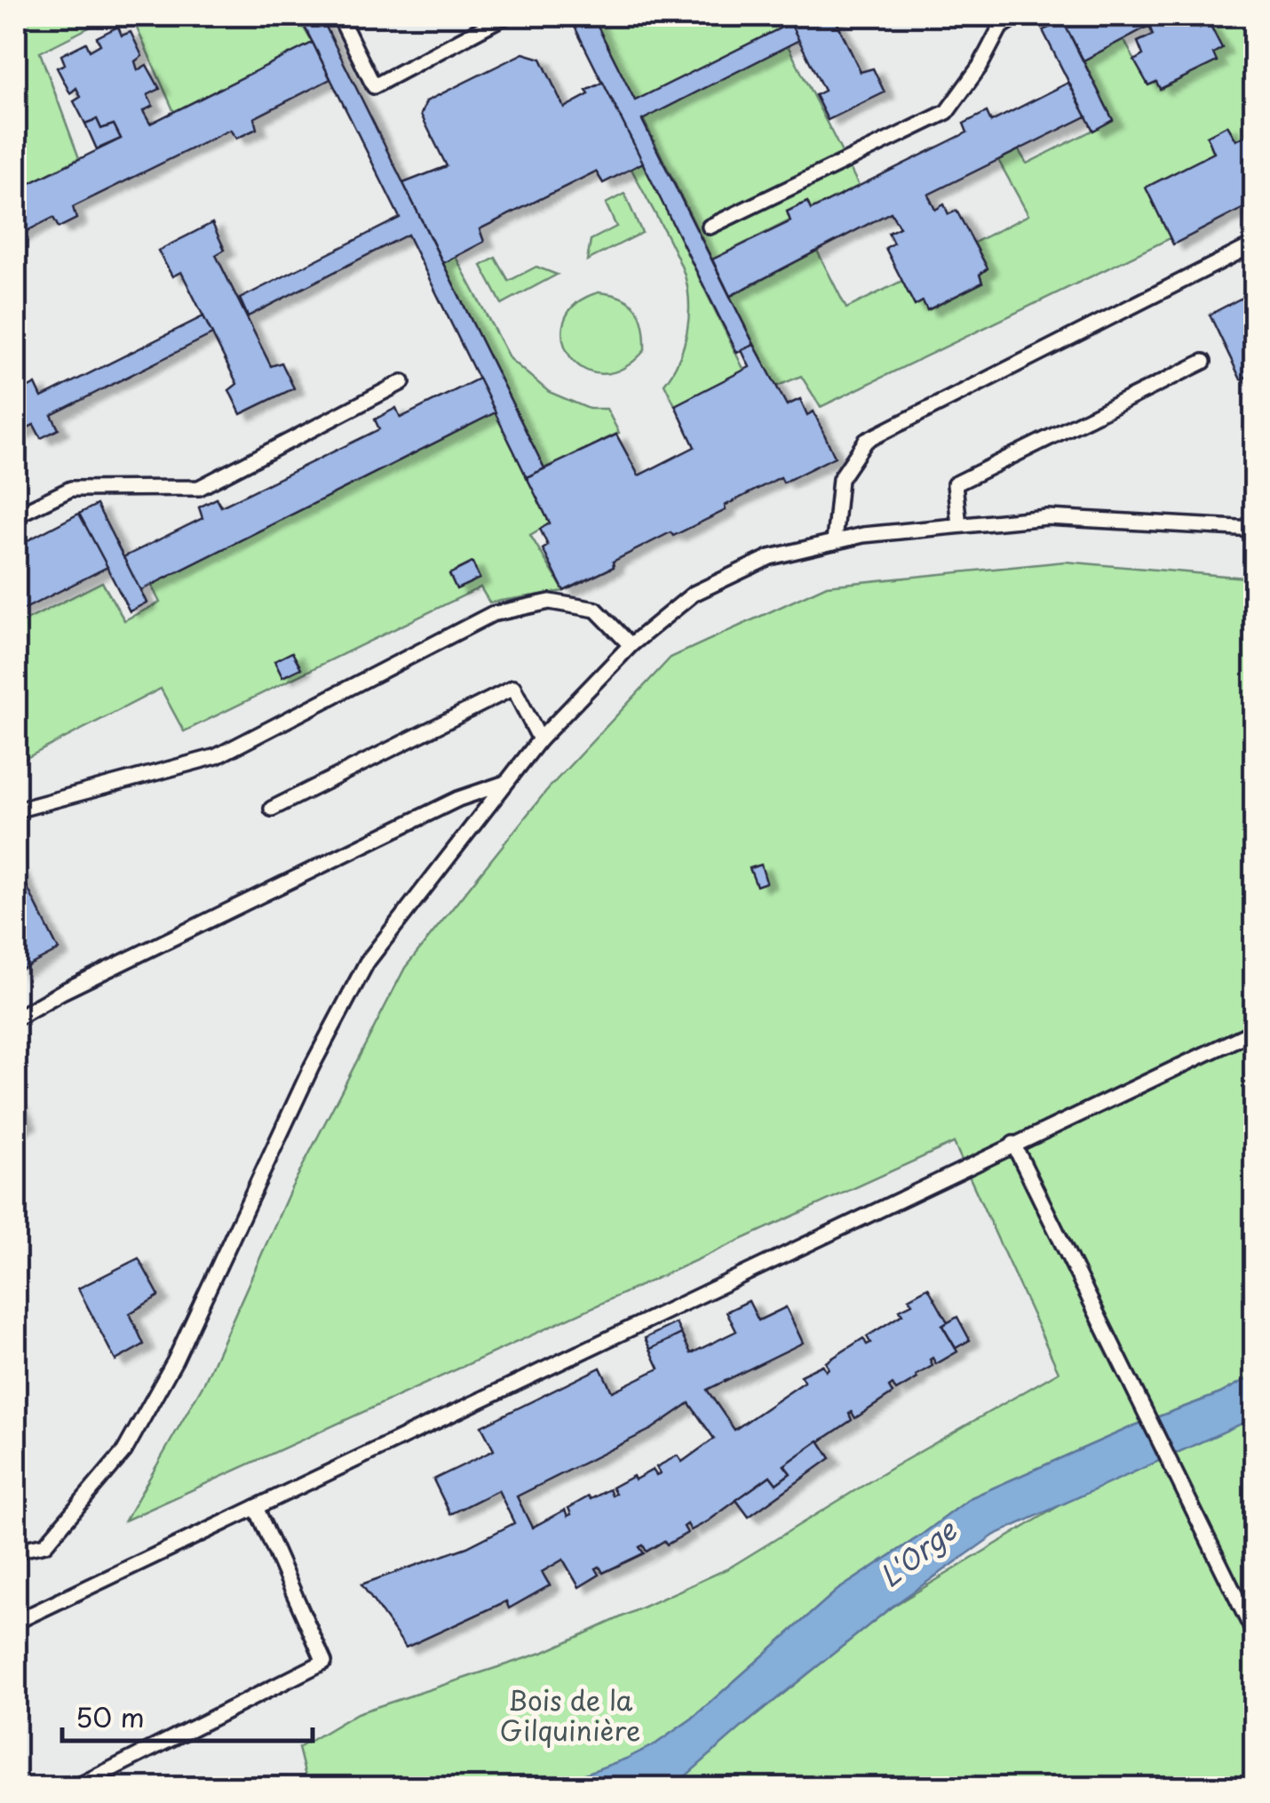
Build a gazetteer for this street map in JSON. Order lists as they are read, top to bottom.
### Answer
{
  "water": ["L'Orge"],
  "parks": ["Bois de la Gilquinière"],
  "scale_bar": "50 m"
}
